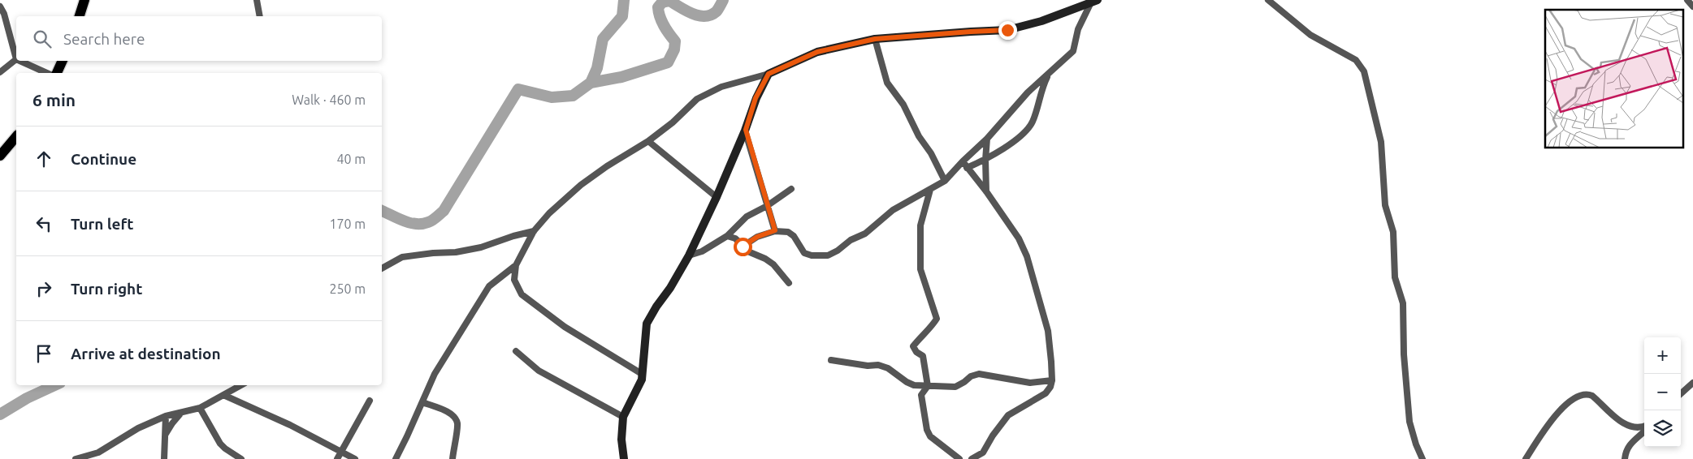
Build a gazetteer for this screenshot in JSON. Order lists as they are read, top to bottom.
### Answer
{
  "page": {
    "search": "Search here",
    "heading": ["6 min", "Walk · 460 m"],
    "list": [
      ["Continue", "40 m"],
      ["Turn left", "170 m"],
      ["Turn right", "250 m"],
      "Arrive at destination"
    ],
    "map_buttons": ["+", "−"]
  }
}
